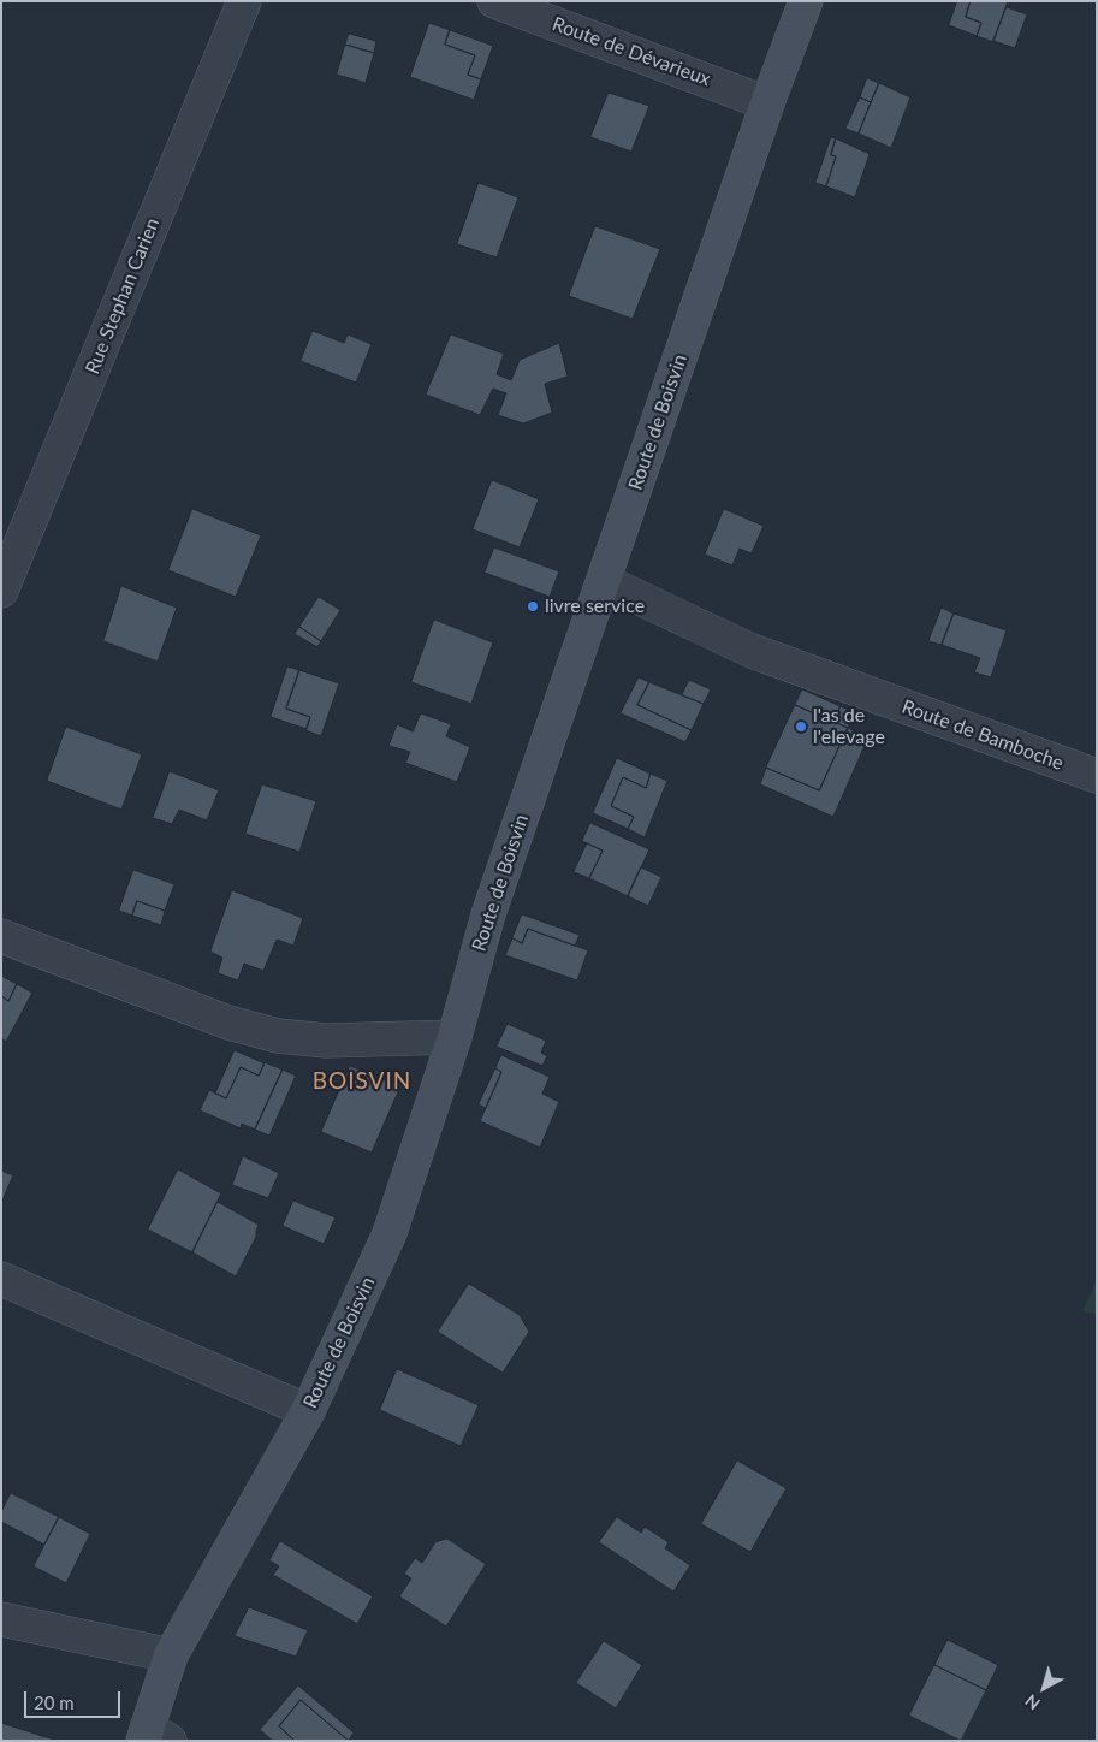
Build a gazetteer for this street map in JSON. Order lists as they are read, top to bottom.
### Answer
{
  "streets": {
    "main road": ["Route de Boisvin"],
    "street": ["Route de Dévarieux", "Rue Stephan Carien", "Route de Bamboche"]
  },
  "crossings": [
    ["Route de Dévarieux", "Route de Boisvin"],
    ["Route de Boisvin", "Route de Bamboche"]
  ],
  "districts": ["BOISVIN"],
  "places": ["livre service", "l'as de l'elevage"],
  "scale_bar": "20 m",
  "north": "bottom left"
}
